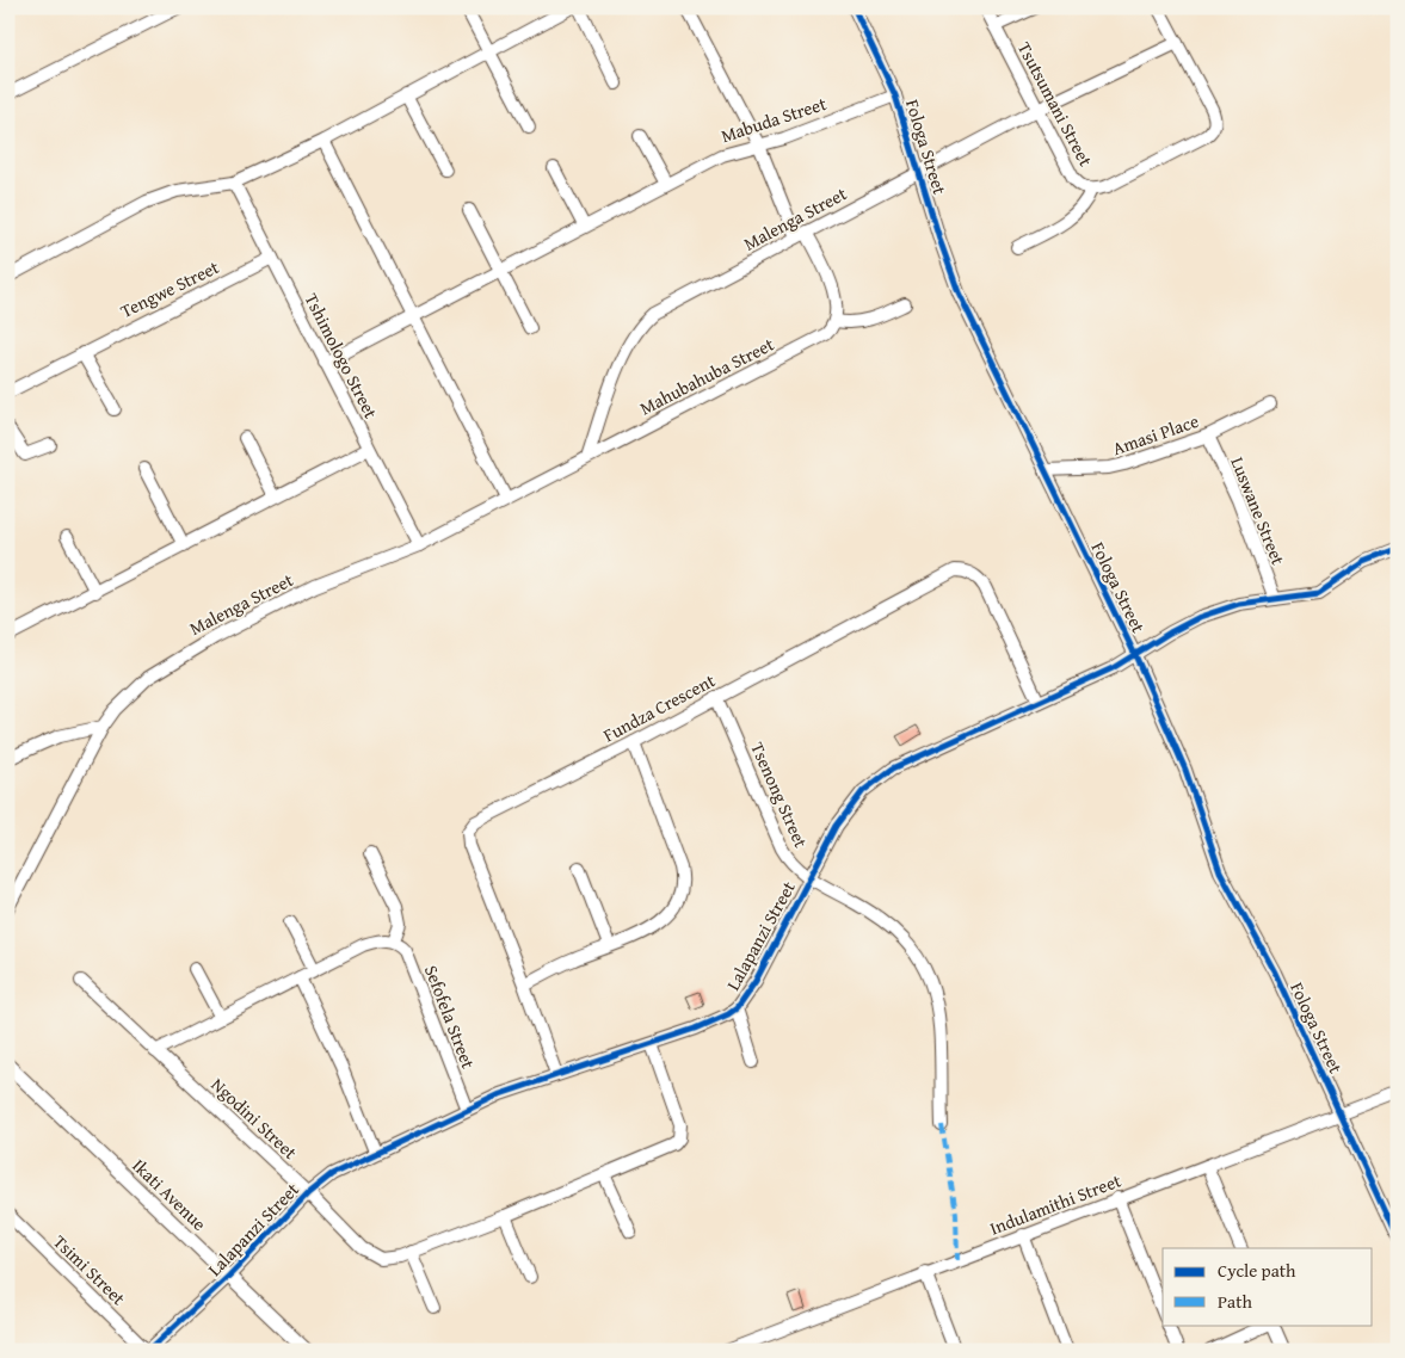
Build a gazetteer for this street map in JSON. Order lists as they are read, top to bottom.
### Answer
{
  "streets": {
    "street": [
      "Tsutsumani Street",
      "Mabuda Street",
      "Fologa Street",
      "Malenga Street",
      "Tengwe Street",
      "Tshimologo Street",
      "Mahubahuba Street",
      "Amasi Place",
      "Luswane Street",
      "Fundza Crescent",
      "Tsenong Street",
      "Lalapanzi Street",
      "Sefofela Street",
      "Ngodini Street",
      "Ikati Avenue",
      "Indulamithi Street",
      "Tsimi Street"
    ]
  },
  "crossings": [
    ["Tsutsumani Street", "Malenga Street"],
    ["Mabuda Street", "Fologa Street"],
    ["Mabuda Street", "Tshimologo Street"],
    ["Fologa Street", "Malenga Street"],
    ["Fologa Street", "Amasi Place"],
    ["Fologa Street", "Lalapanzi Street"],
    ["Fologa Street", "Indulamithi Street"],
    ["Malenga Street", "Tshimologo Street"],
    ["Malenga Street", "Mahubahuba Street"],
    ["Tengwe Street", "Tshimologo Street"],
    ["Amasi Place", "Luswane Street"],
    ["Luswane Street", "Lalapanzi Street"],
    ["Fundza Crescent", "Tsenong Street"],
    ["Fundza Crescent", "Lalapanzi Street"],
    ["Tsenong Street", "Lalapanzi Street"],
    ["Lalapanzi Street", "Sefofela Street"],
    ["Lalapanzi Street", "Ngodini Street"],
    ["Lalapanzi Street", "Ikati Avenue"],
    ["Lalapanzi Street", "Tsimi Street"]
  ],
  "legend": ["Cycle path", "Path"]
}
